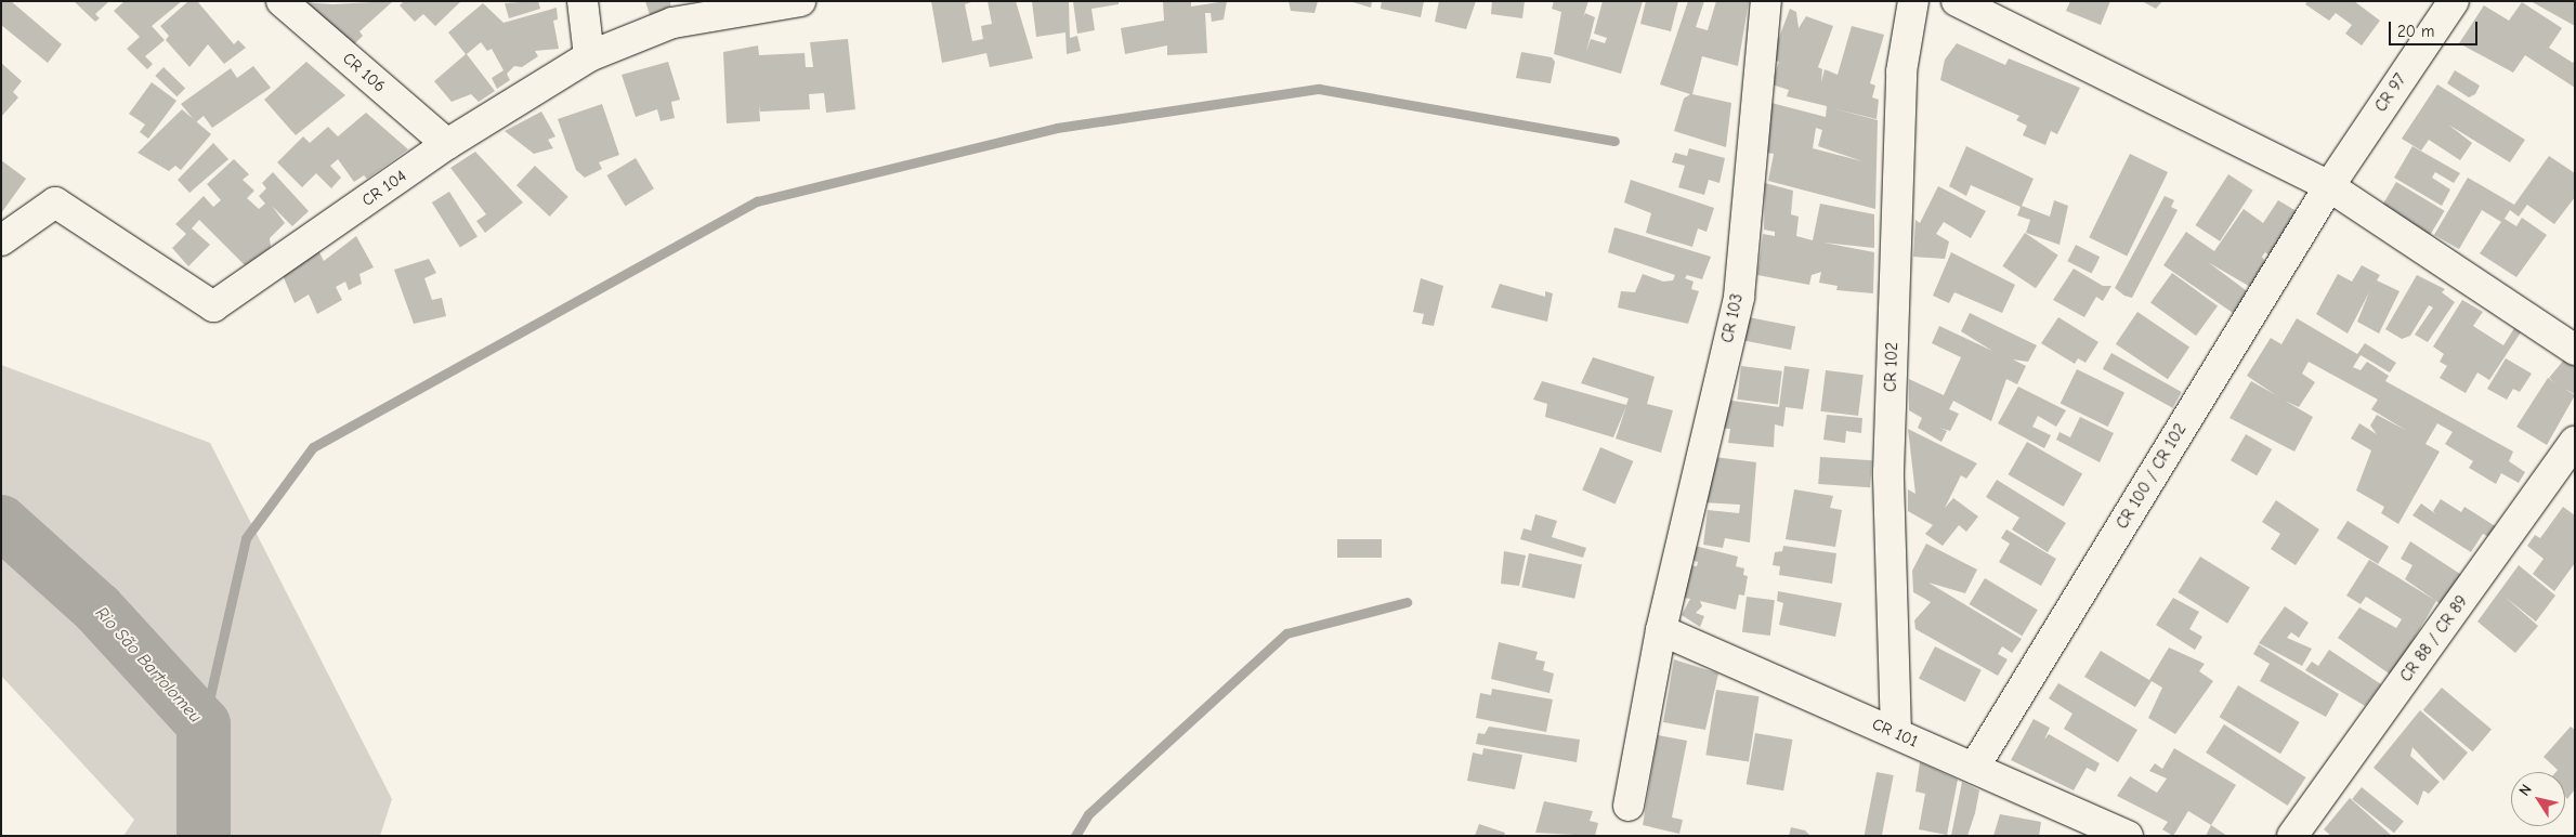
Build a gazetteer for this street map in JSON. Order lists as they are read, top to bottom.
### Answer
{
  "streets": {
    "street": [
      "CR 106",
      "CR 97",
      "CR 104",
      "CR 103",
      "CR 102",
      "CR 100 / CR 102",
      "CR 88 / CR 89",
      "CR 101"
    ]
  },
  "crossings": [
    ["CR 106", "CR 104"],
    ["CR 97", "CR 100 / CR 102"],
    ["CR 103", "CR 101"],
    ["CR 102", "CR 101"],
    ["CR 100 / CR 102", "CR 101"]
  ],
  "water": ["Rio São Bartolomeu"],
  "scale_bar": "20 m",
  "north": "top left"
}
